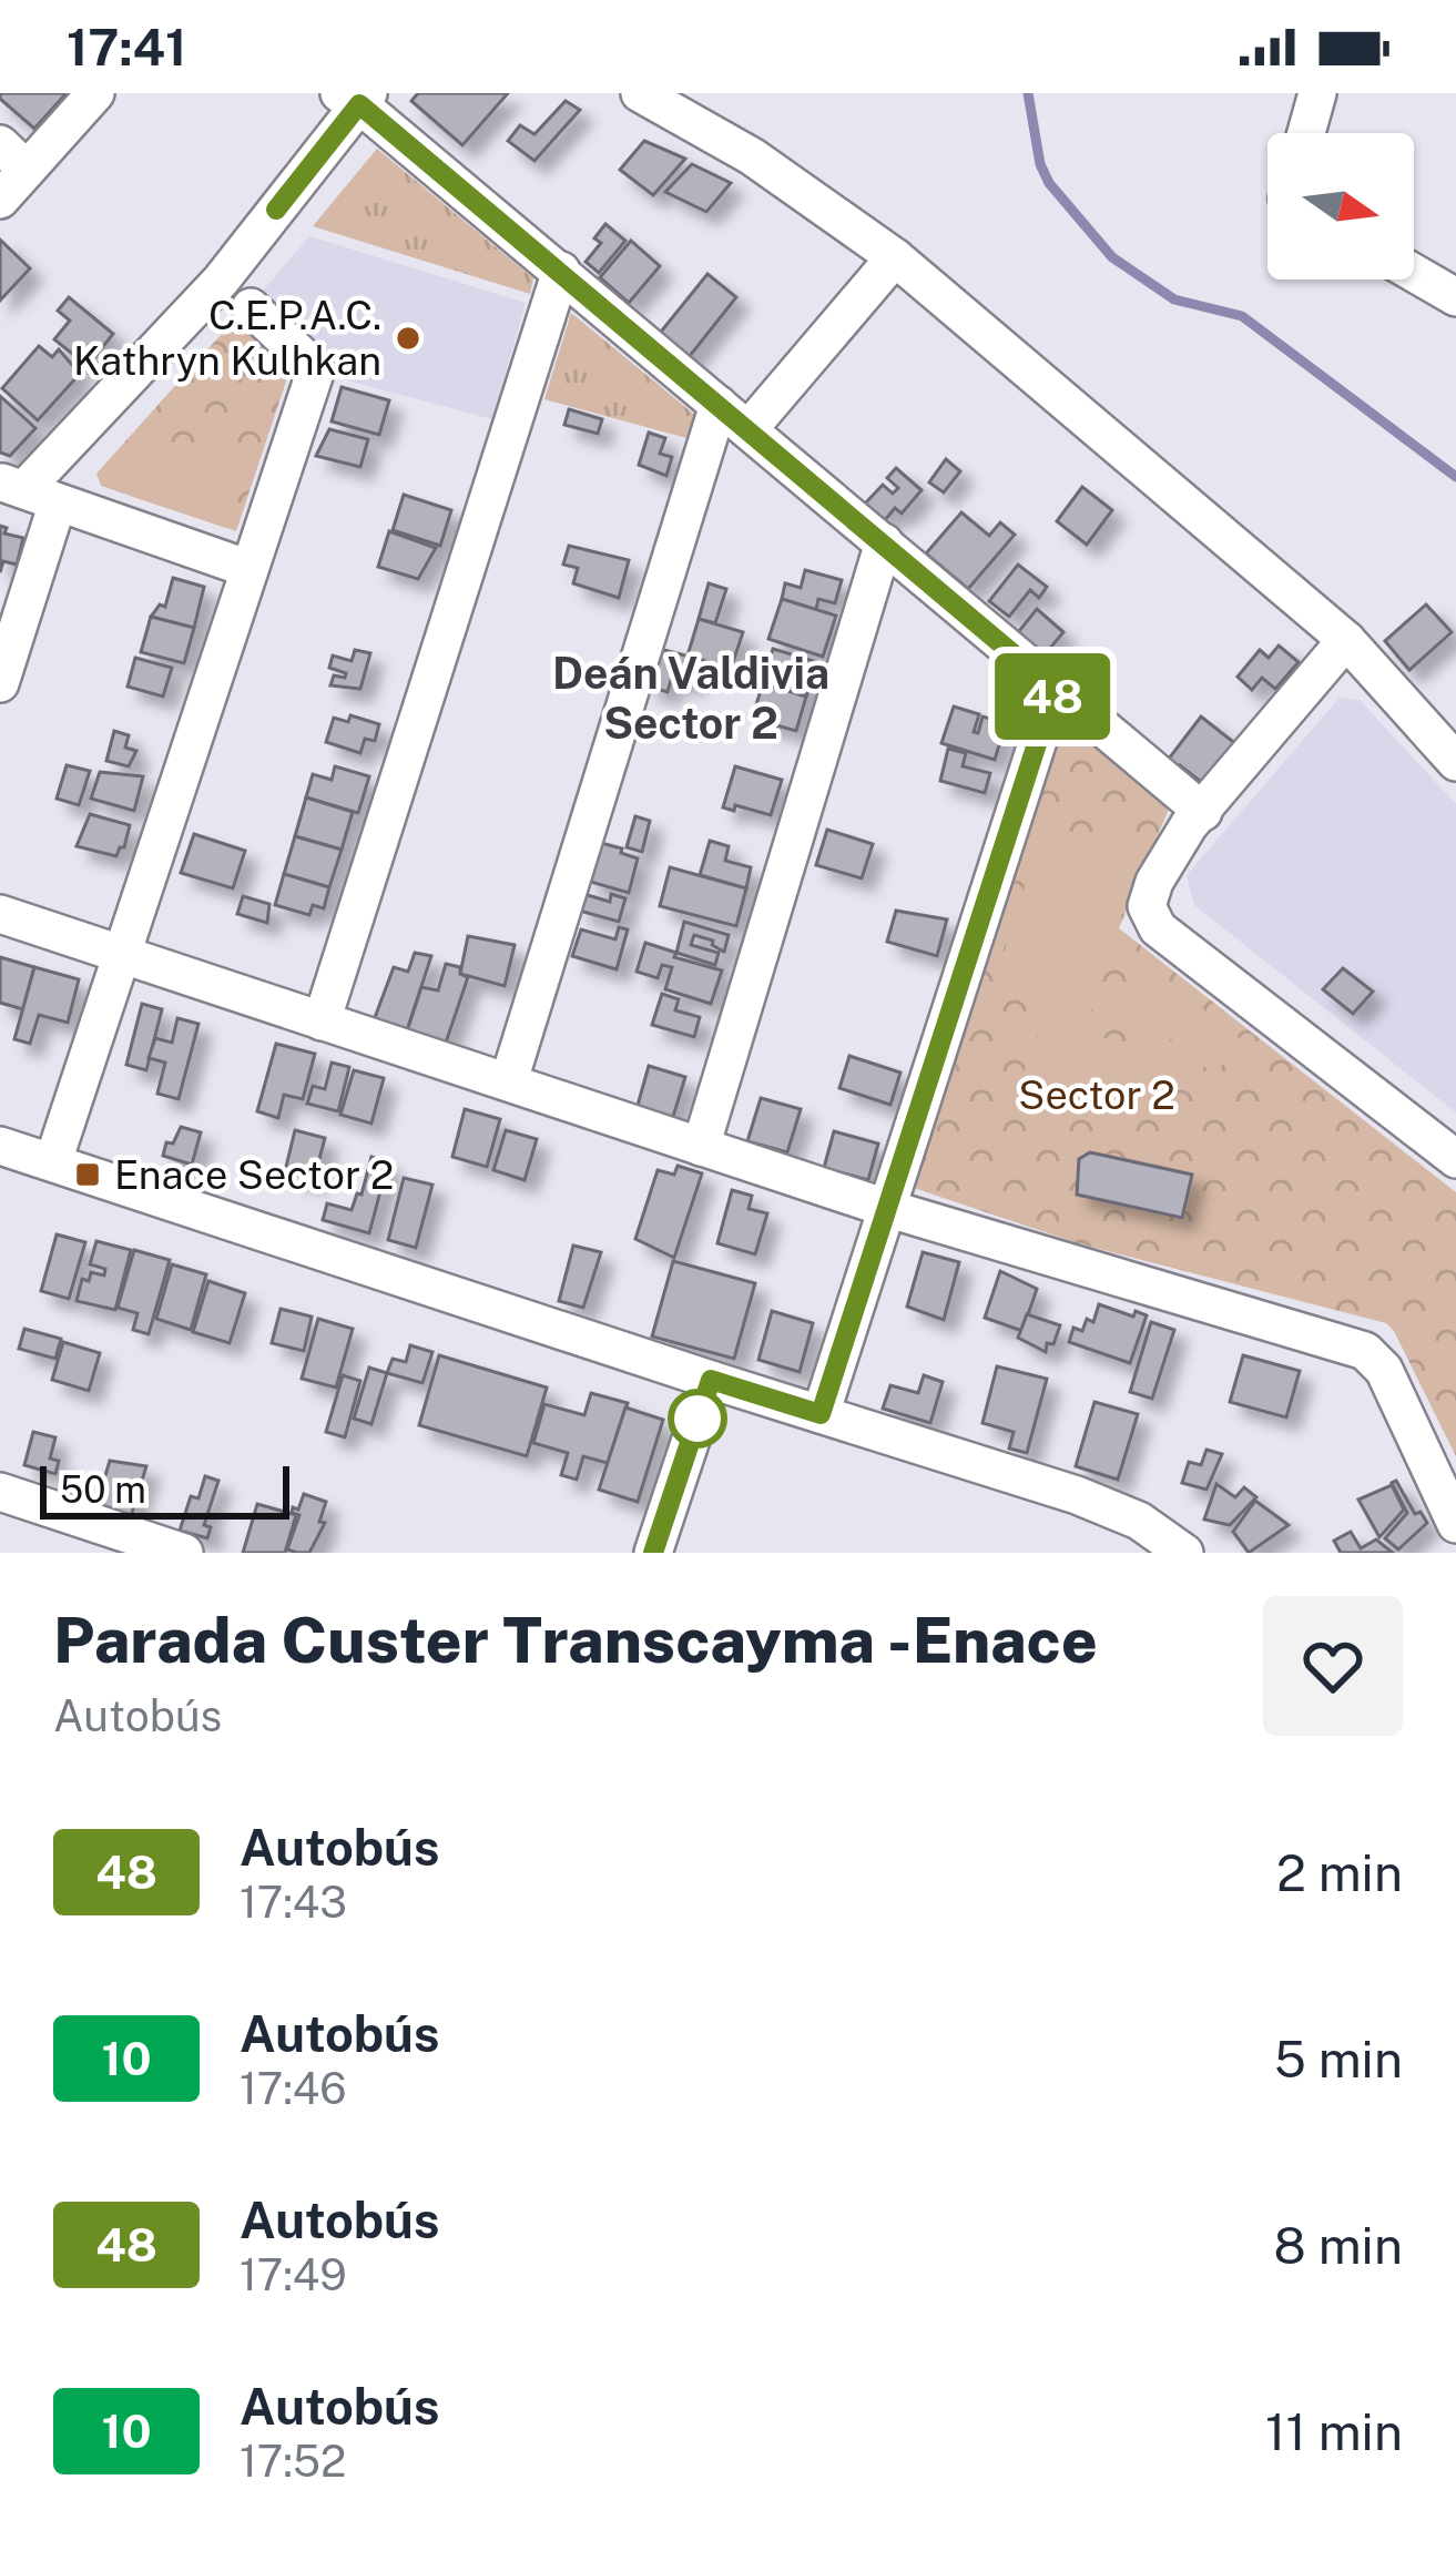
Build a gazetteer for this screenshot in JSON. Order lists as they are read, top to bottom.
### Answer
{
  "districts": ["Deán Valdivia Sector 2"],
  "parks": ["Sector 2"],
  "places": {
    "other": ["C.E.P.A.C. Kathryn Kulhkan"],
    "transit": ["Enace Sector 2"]
  },
  "lines": ["bus line 48"],
  "scale_bar": "50 m",
  "north": "right",
  "page": {
    "status": "17:41",
    "on_map": "48",
    "scale": "50 m",
    "heading": ["Parada Custer Transcayma -Enace", "Autobús"],
    "list": [
      {
        "mark": "48",
        "name": "Autobús",
        "note": "17:43",
        "value": "2 min"
      },
      {
        "mark": "10",
        "name": "Autobús",
        "note": "17:46",
        "value": "5 min"
      },
      {
        "mark": "48",
        "name": "Autobús",
        "note": "17:49",
        "value": "8 min"
      },
      {
        "mark": "10",
        "name": "Autobús",
        "note": "17:52",
        "value": "11 min"
      }
    ]
  }
}
